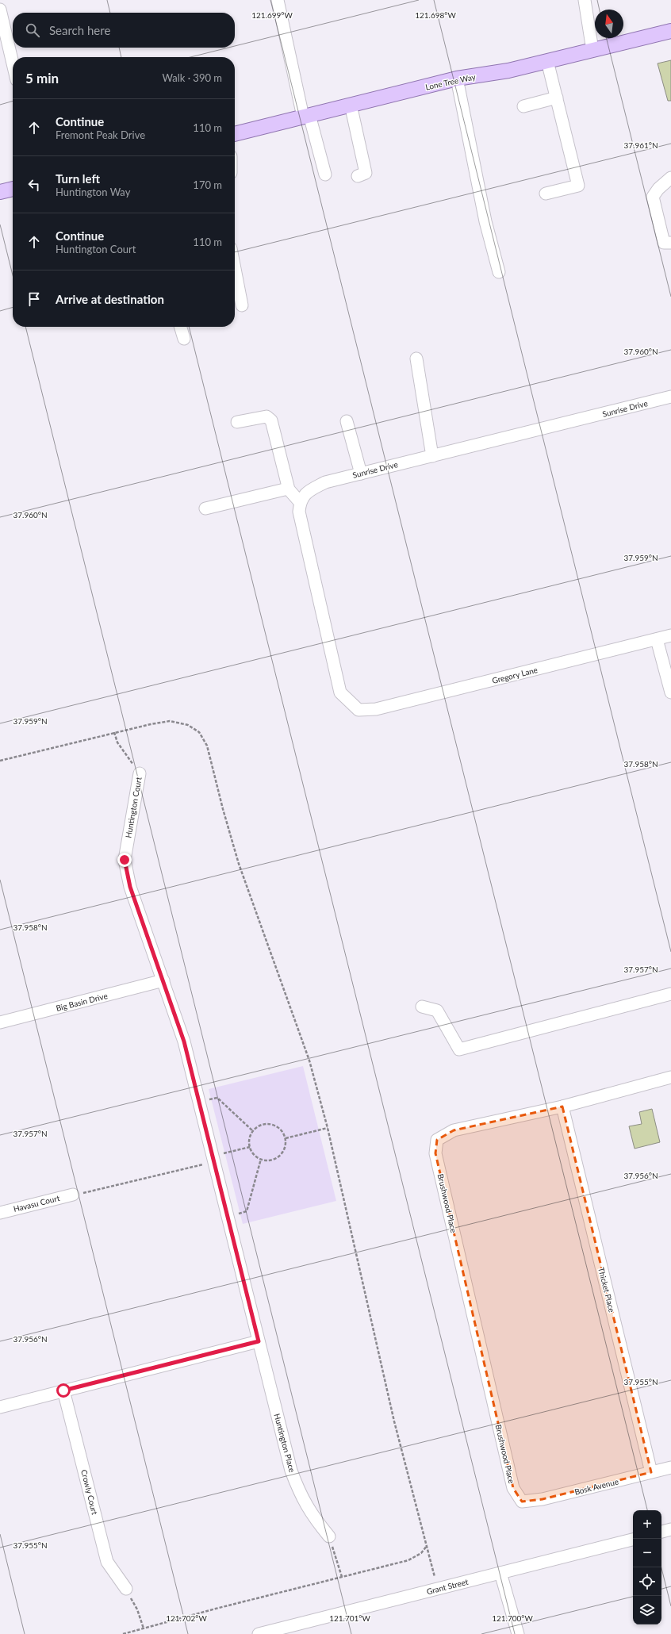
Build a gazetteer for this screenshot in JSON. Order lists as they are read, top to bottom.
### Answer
{
  "streets": {
    "main road": ["Lone Tree Way"],
    "street": [
      "Sunrise Drive",
      "Gregory Lane",
      "Huntington Court",
      "Big Basin Drive",
      "Havasu Court",
      "Brushwood Place",
      "Thicket Place",
      "Huntington Place",
      "Bosk Avenue",
      "Crowly Court",
      "Grant Street"
    ]
  },
  "crossings": [
    ["Sunrise Drive", "Gregory Lane"],
    ["Huntington Court", "Big Basin Drive"],
    ["Huntington Court", "Huntington Place"],
    ["Brushwood Place", "Thicket Place"],
    ["Brushwood Place", "Bosk Avenue"],
    ["Thicket Place", "Bosk Avenue"]
  ],
  "north": "top",
  "page": {
    "search": "Search here",
    "heading": ["5 min", "Walk · 390 m"],
    "list": [
      ["Continue", "Fremont Peak Drive", "110 m"],
      ["Turn left", "Huntington Way", "170 m"],
      ["Continue", "Huntington Court", "110 m"],
      "Arrive at destination"
    ],
    "map_buttons": ["+", "−"]
  },
  "coordinates": [
    "121.699°W",
    "121.698°W",
    "37.961°N",
    "37.960°N",
    "37.959°N",
    "37.958°N",
    "37.957°N",
    "37.956°N",
    "37.955°N",
    "121.702°W",
    "121.701°W",
    "121.700°W"
  ]
}
